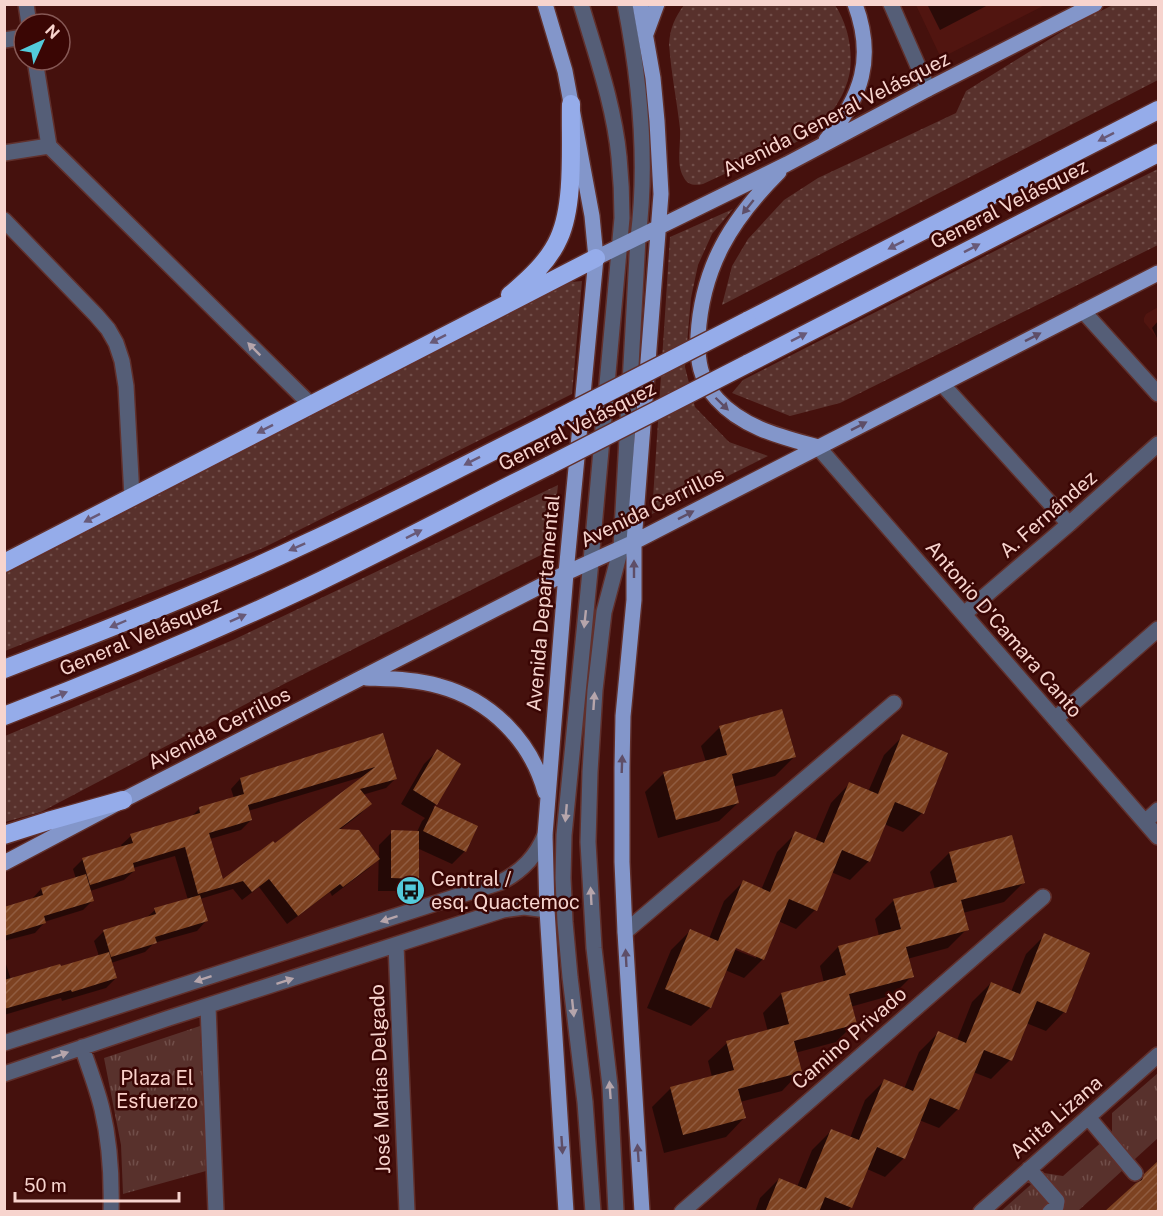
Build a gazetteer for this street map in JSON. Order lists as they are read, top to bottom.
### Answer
{
  "streets": {
    "highway": ["General Velásquez"],
    "main road": ["Avenida General Velásquez", "Avenida Cerrillos", "Avenida Departamental"],
    "street": [
      "A. Fernández",
      "Antonio D'Camara Canto",
      "Camino Privado",
      "José Matías Delgado",
      "Anita Lizana"
    ]
  },
  "crossings": [
    ["Avenida General Velásquez", "Avenida Departamental"],
    ["Avenida Cerrillos", "Avenida Departamental"],
    ["Avenida Cerrillos", "Antonio D'Camara Canto"],
    ["A. Fernández", "Antonio D'Camara Canto"]
  ],
  "one_way": ["Avenida Cerrillos"],
  "parks": ["Plaza El Esfuerzo"],
  "places": {
    "bus stop": ["Central / esq. Quactemoc"]
  },
  "scale_bar": "50 m",
  "north": "top right"
}
